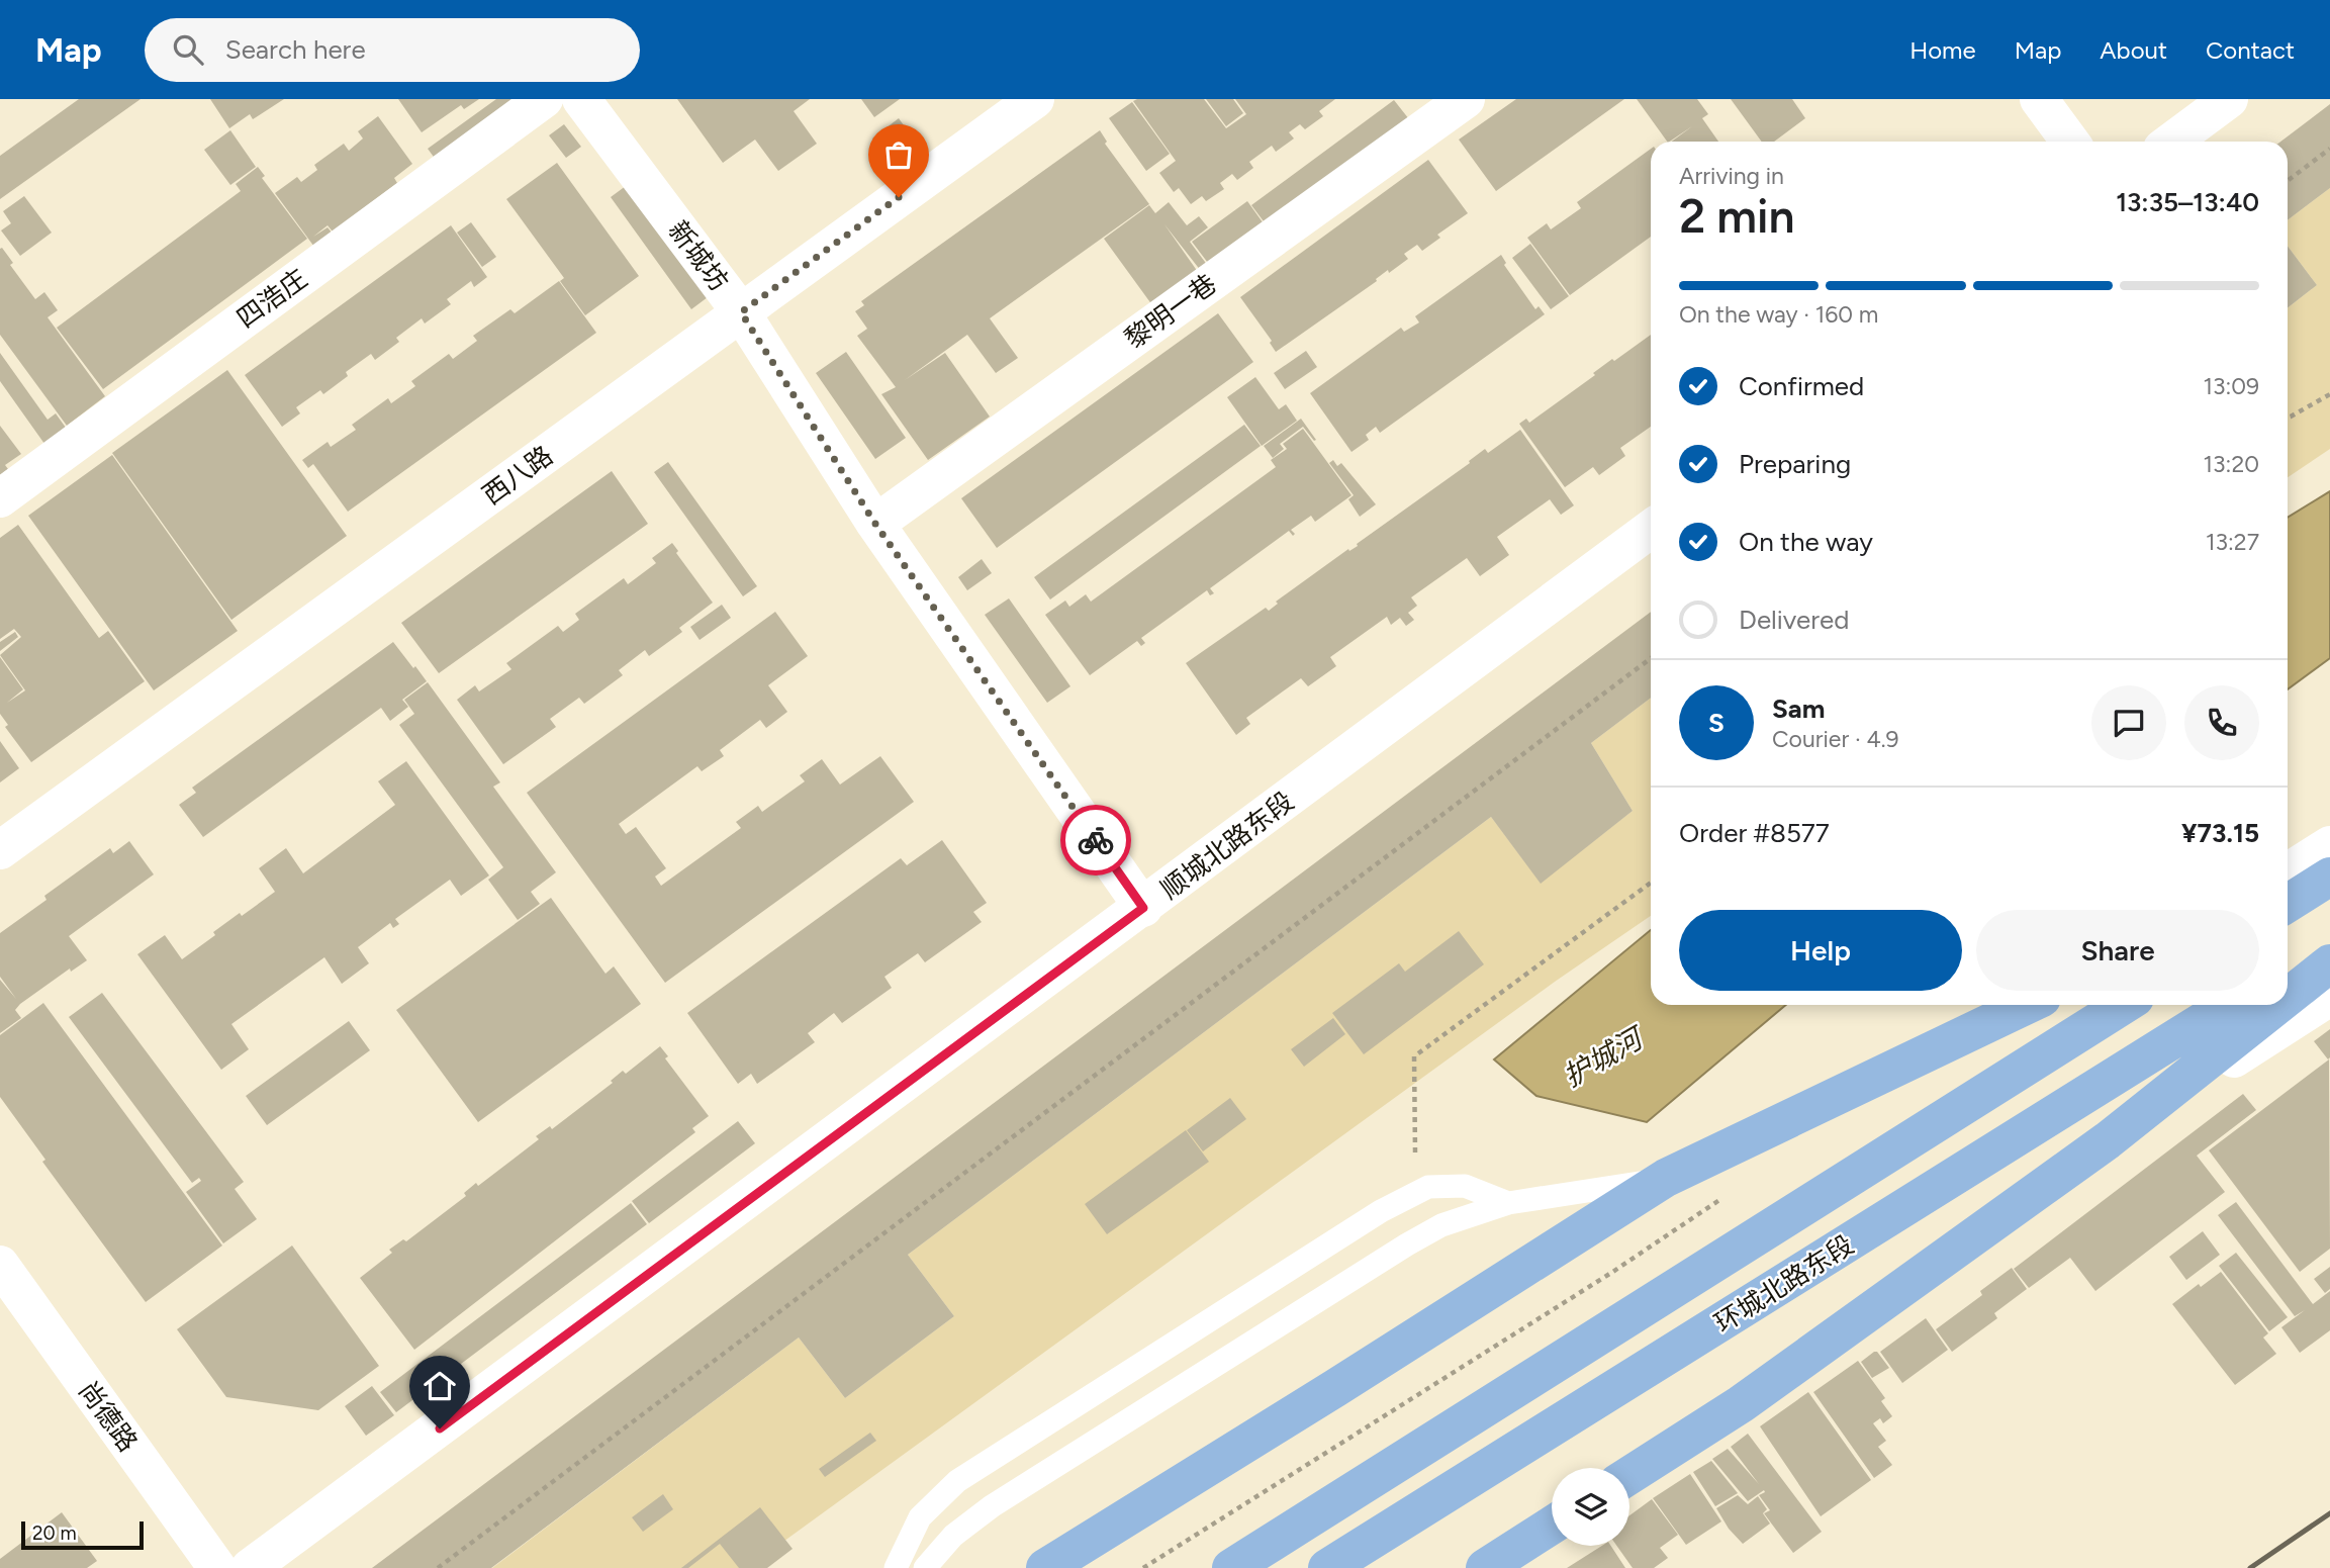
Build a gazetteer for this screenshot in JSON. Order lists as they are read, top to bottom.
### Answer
{
  "streets": {
    "main road": ["环城北路东段"],
    "street": [
      "新城坊",
      "四浩庄",
      "黎明一巷",
      "西八路",
      "顺城北路东段",
      "尚德路"
    ]
  },
  "crossings": [
    ["新城坊", "黎明一巷"],
    ["新城坊", "西八路"],
    ["新城坊", "顺城北路东段"]
  ],
  "water": ["护城河"],
  "scale_bar": "20 m",
  "page": {
    "header": "Map",
    "search": "Search here",
    "nav": [
      "Home",
      "Map",
      "About",
      "Contact"
    ],
    "heading": ["2 min", "Arriving in", "13:35–13:40"],
    "panel": [
      "Sam",
      "Courier · 4.9",
      "Order #8577",
      "¥73.15"
    ],
    "bar": "On the way · 160 m",
    "list": [
      ["Confirmed", "13:09"],
      ["Preparing", "13:20"],
      ["On the way", "13:27"],
      "Delivered"
    ],
    "round": "S",
    "buttons": ["Help", "Share"],
    "scale": "20 m"
  }
}
